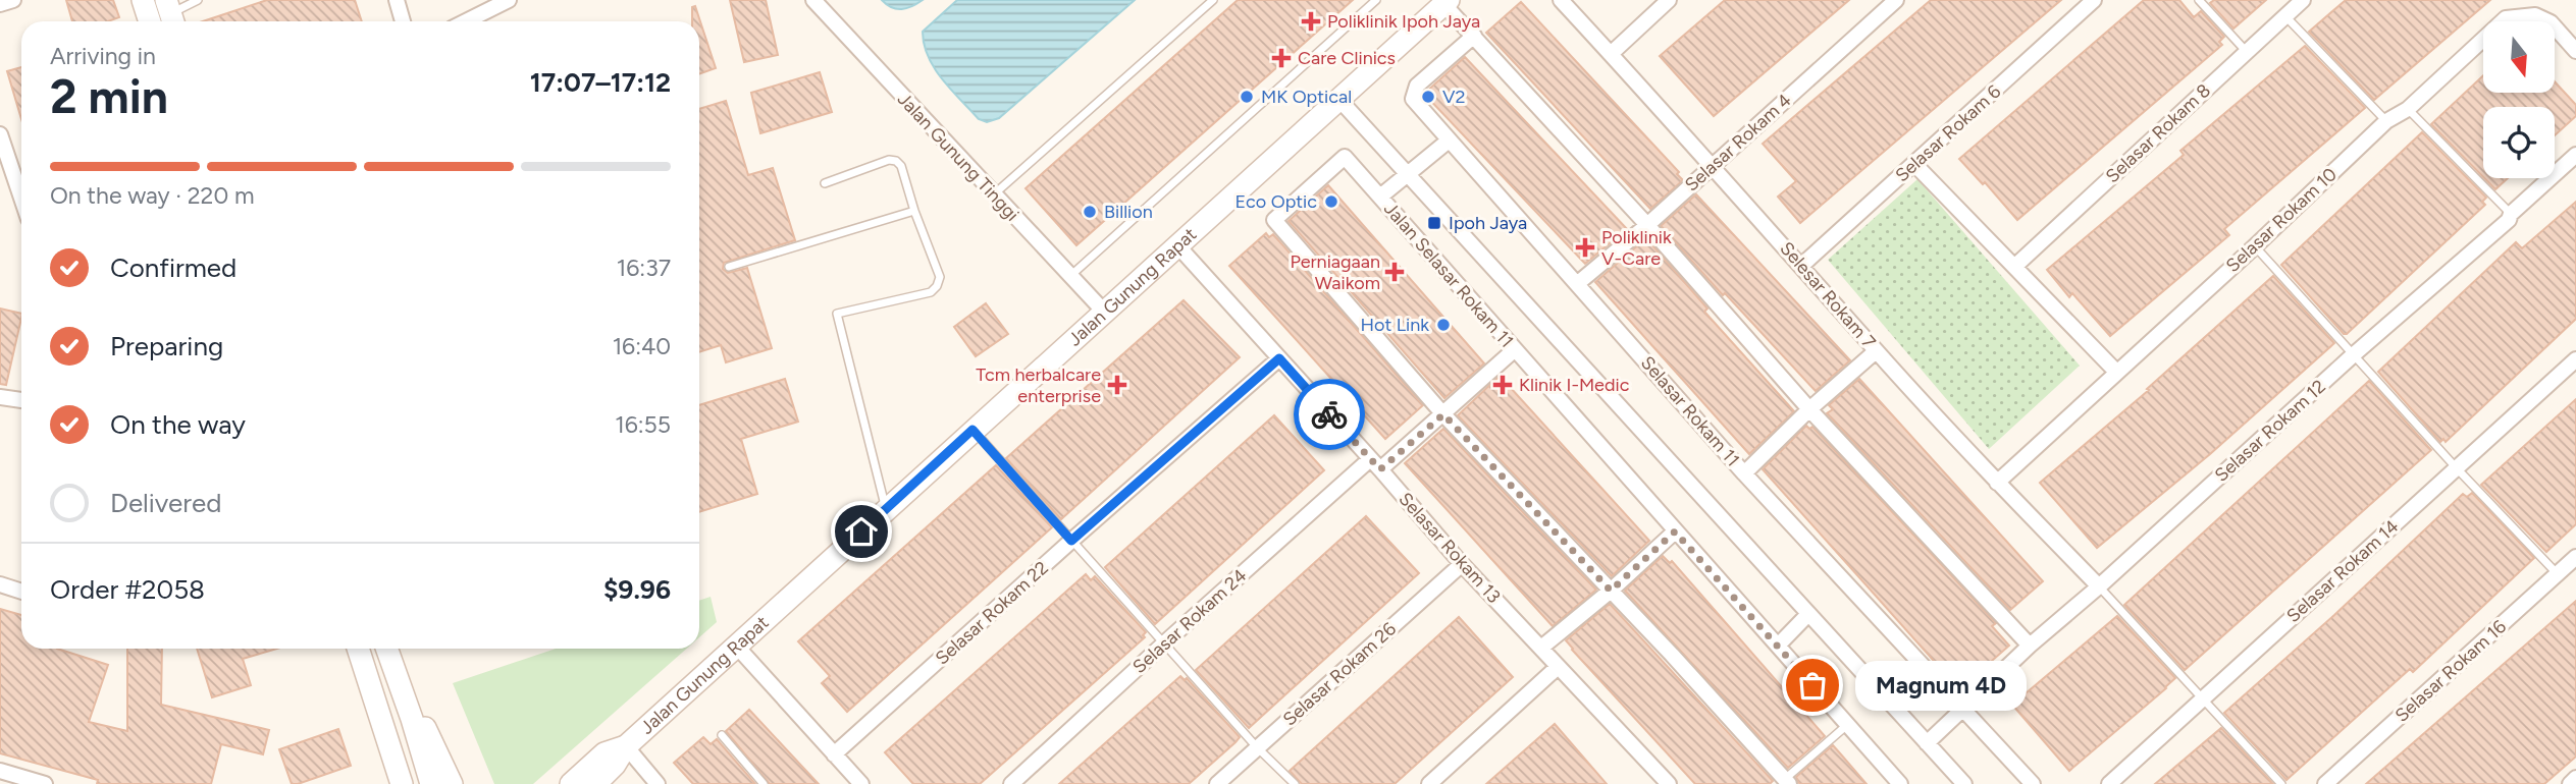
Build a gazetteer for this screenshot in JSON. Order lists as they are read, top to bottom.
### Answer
{
  "streets": {
    "street": [
      "Selasar Rokam 6",
      "Selasar Rokam 8",
      "Selasar Rokam 4",
      "Jalan Gunung Tinggi",
      "Selasar Rokam 10",
      "Jalan Selasar Rokam 11",
      "Jalan Gunung Rapat",
      "Selesar Rokam 7",
      "Selasar Rokam 11",
      "Selasar Rokam 12",
      "Selasar Rokam 13",
      "Selasar Rokam 14",
      "Selasar Rokam 22",
      "Selasar Rokam 24",
      "Selasar Rokam 16",
      "Selasar Rokam 26"
    ]
  },
  "crossings": [
    ["Selasar Rokam 6", "Selesar Rokam 7"],
    ["Selasar Rokam 4", "Selesar Rokam 7"],
    ["Selasar Rokam 4", "Selasar Rokam 11"],
    ["Jalan Gunung Tinggi", "Jalan Gunung Rapat"],
    ["Selasar Rokam 10", "Selesar Rokam 7"],
    ["Jalan Selasar Rokam 11", "Selasar Rokam 24"],
    ["Jalan Gunung Rapat", "Selasar Rokam 13"],
    ["Selesar Rokam 7", "Selasar Rokam 12"],
    ["Selasar Rokam 11", "Selasar Rokam 12"],
    ["Selasar Rokam 13", "Selasar Rokam 22"],
    ["Selasar Rokam 13", "Selasar Rokam 24"],
    ["Selasar Rokam 13", "Selasar Rokam 26"]
  ],
  "places": {
    "health": [
      "Poliklinik Ipoh Jaya",
      "Care Clinics",
      "Poliklinik V-Care",
      "Perniagaan Waikom",
      "Tcm herbalcare enterprise",
      "Klinik I-Medic"
    ],
    "other": [
      "MK Optical",
      "V2",
      "Eco Optic",
      "Billion",
      "Hot Link",
      "Magnum 4D"
    ],
    "transit": ["Ipoh Jaya"]
  },
  "north": "bottom",
  "page": {
    "heading": ["2 min", "Arriving in", "17:07–17:12"],
    "panel": ["Order #2058", "$9.96"],
    "bar": "On the way · 220 m",
    "list": [
      ["Confirmed", "16:37"],
      ["Preparing", "16:40"],
      ["On the way", "16:55"],
      "Delivered"
    ],
    "bubble": "Magnum 4D"
  }
}
